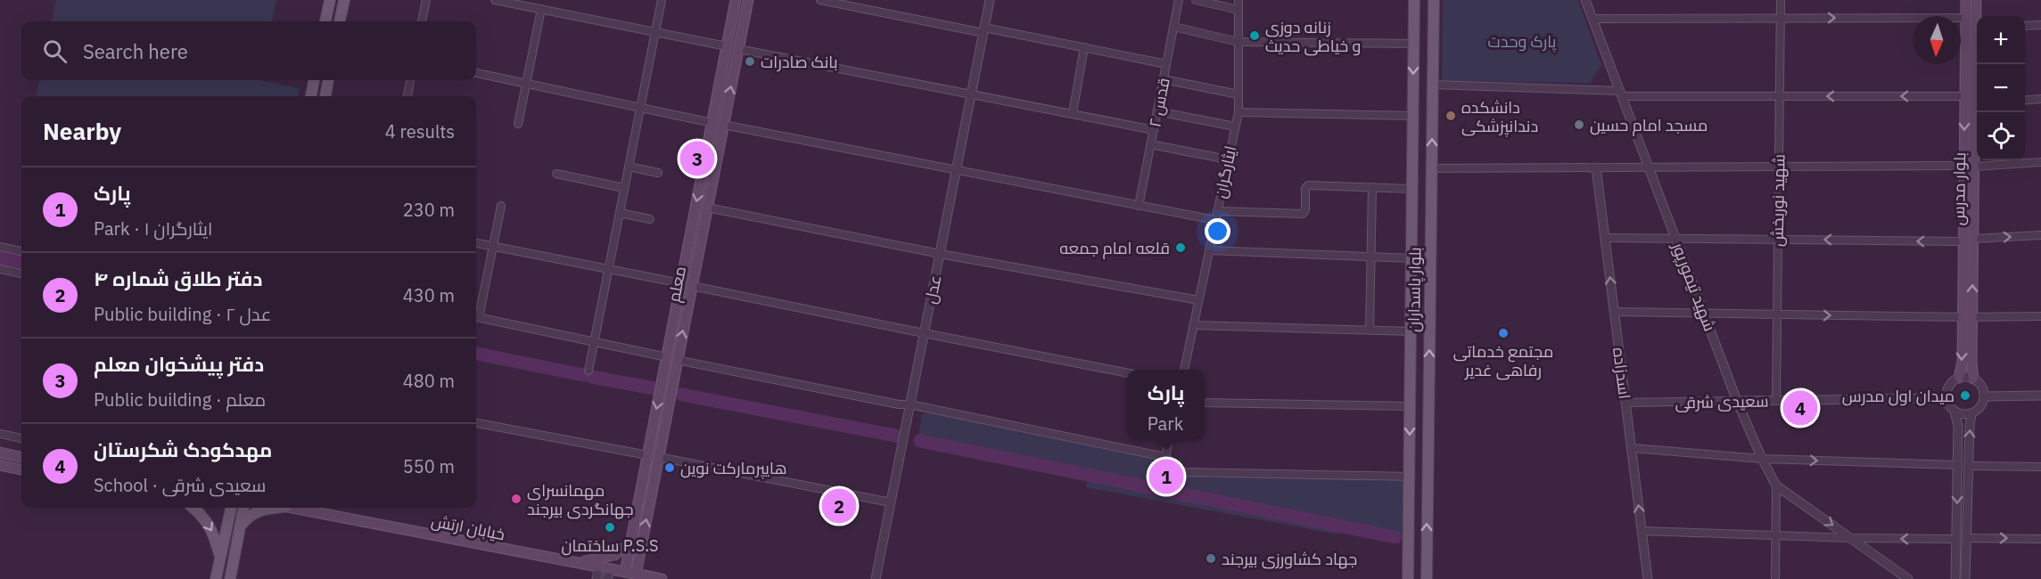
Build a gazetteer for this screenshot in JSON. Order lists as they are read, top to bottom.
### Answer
{
  "streets": {
    "main road": [
      "بلوار مدرس",
      "معلم",
      "بلوار پاسداران",
      "خیابان ارتش"
    ],
    "street": [
      "قدس ۲",
      "ایثارگران",
      "شهید نوربخش",
      "شهید تیمورپور",
      "عدل",
      "اسدزاده",
      "سعیدی شرقی"
    ]
  },
  "crossings": [
    ["بلوار مدرس", "سعیدی شرقی"],
    ["شهید نوربخش", "سعیدی شرقی"],
    ["معلم", "خیابان ارتش"],
    ["شهید تیمورپور", "سعیدی شرقی"],
    ["اسدزاده", "سعیدی شرقی"]
  ],
  "one_way": ["اسدزاده"],
  "parks": ["پارک وحدت"],
  "places": [
    "زنانه دوزی و خیاطی حدیث",
    "بانک صادرات",
    "دانشکده دندانپزشکی",
    "مسجد امام حسین",
    "قلعه امام جمعه",
    "مجتمع خدماتی رفاهی غدیر",
    "میدان اول مدرس",
    "هایپرمارکت نوین",
    "مهمانسرای جهانگردی بیرجند",
    "ساختمان P.S.S",
    "جهاد کشاورزی بیرجند"
  ],
  "north": "bottom",
  "page": {
    "map_buttons": ["+", "−"],
    "search": "Search here",
    "heading": ["Nearby", "4 results"],
    "pins": [
      "3",
      "4",
      "1",
      "2"
    ],
    "list": [
      {
        "mark": "1",
        "name": "پارک",
        "note": "Park · ایثارگران ۱",
        "value": "230 m"
      },
      {
        "mark": "2",
        "name": "دفتر طلاق شماره ۴",
        "note": "Public building · عدل ۲",
        "value": "430 m"
      },
      {
        "mark": "3",
        "name": "دفتر پیشخوان معلم",
        "note": "Public building · معلم",
        "value": "480 m"
      },
      {
        "mark": "4",
        "name": "مهدکودک شکرستان",
        "note": "School · سعیدی شرقی",
        "value": "550 m"
      }
    ],
    "popup": ["پارک", "Park"]
  }
}
